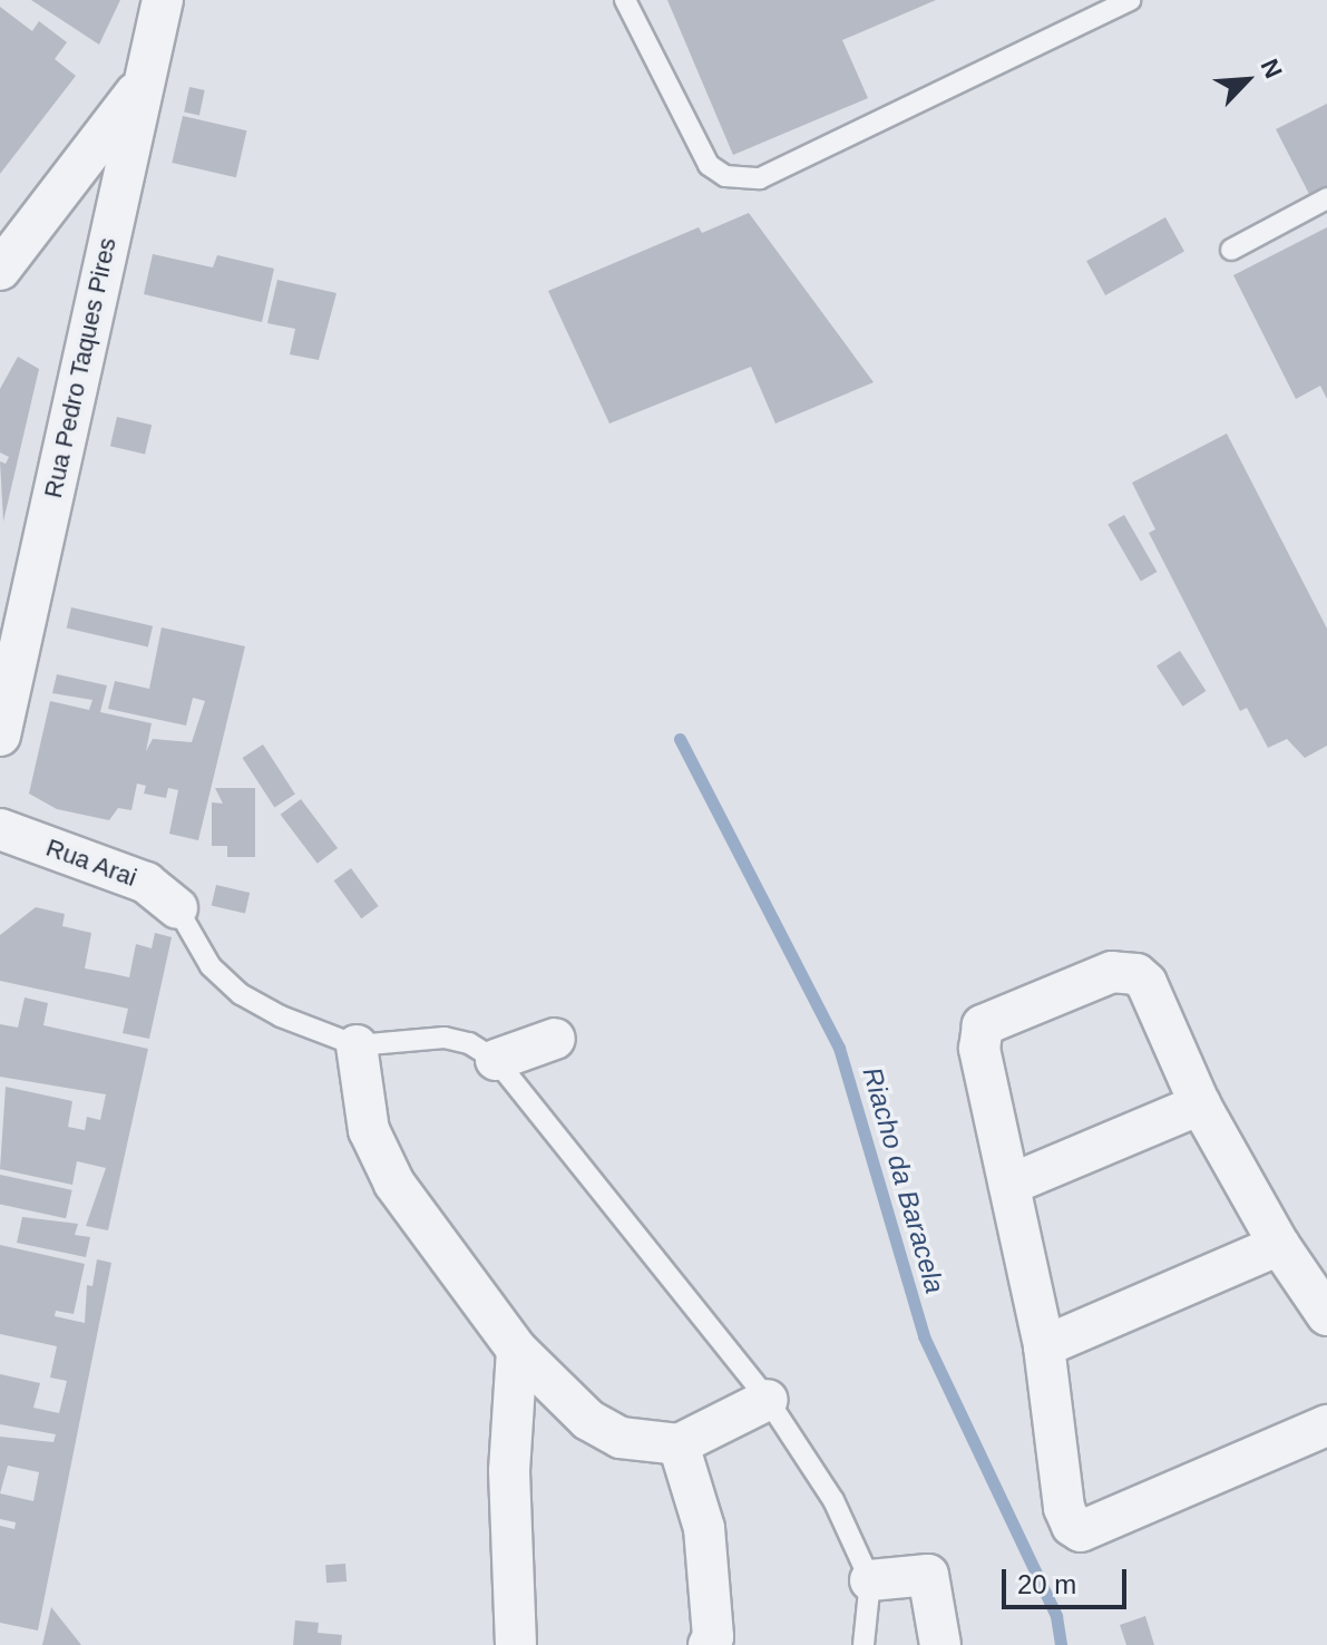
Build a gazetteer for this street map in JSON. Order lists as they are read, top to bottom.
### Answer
{
  "streets": {
    "street": ["Rua Pedro Taques Pires", "Rua Arai"]
  },
  "water": ["Riacho da Baracela"],
  "scale_bar": "20 m",
  "north": "top right"
}
